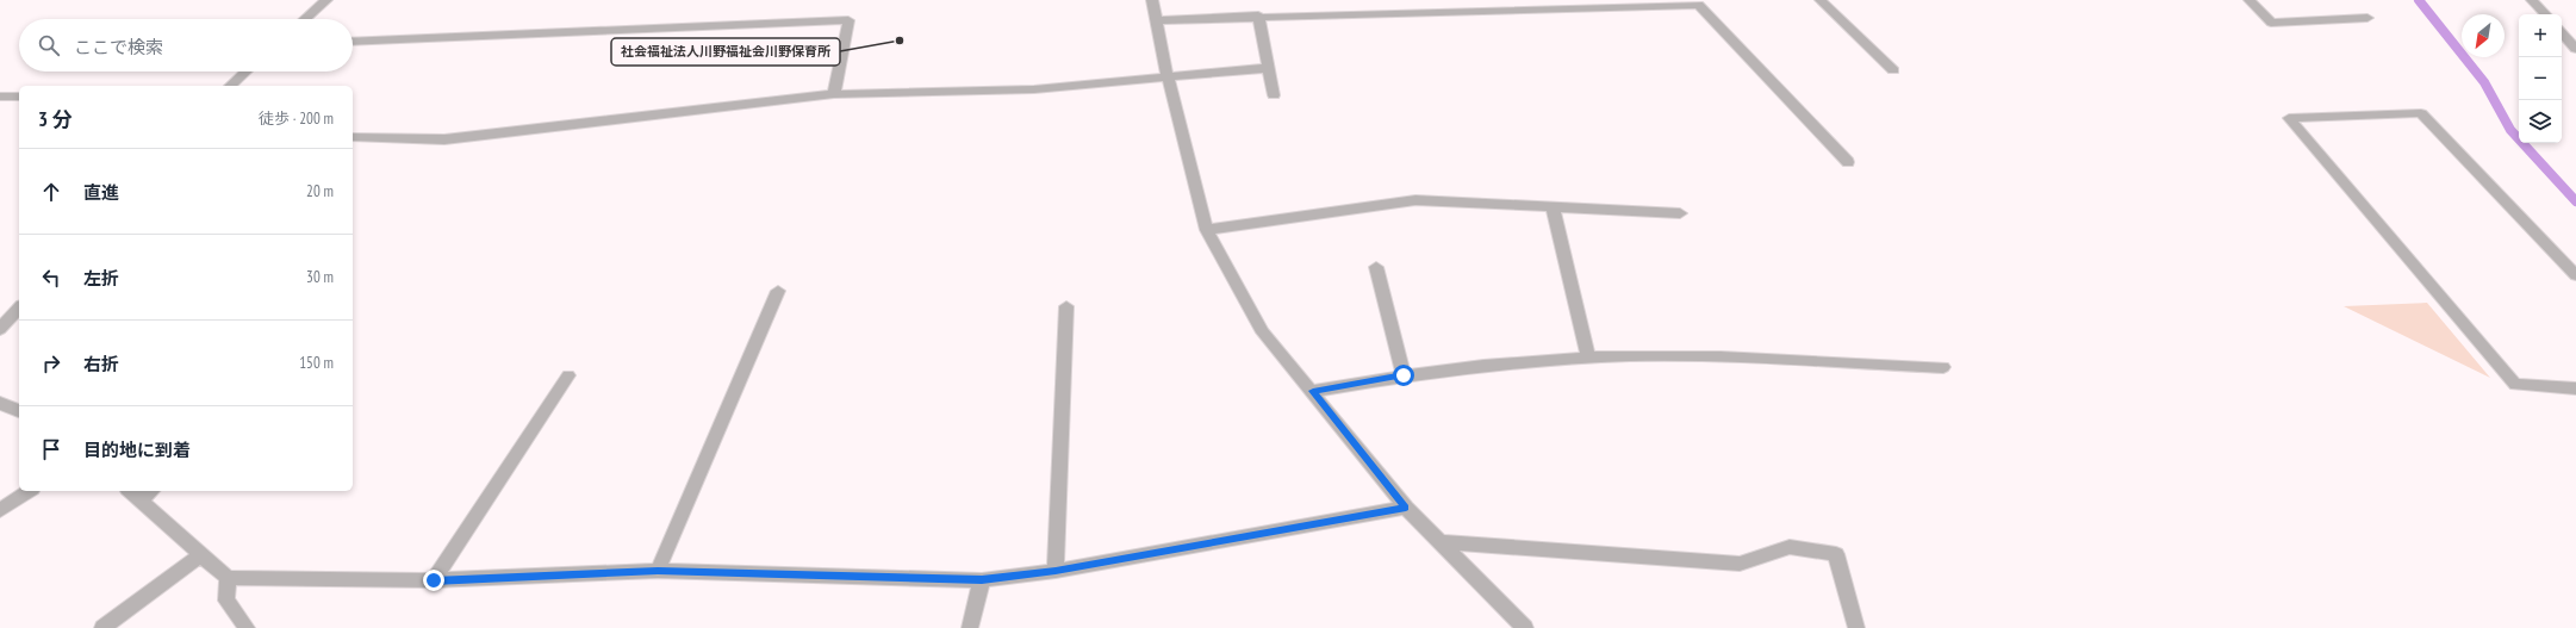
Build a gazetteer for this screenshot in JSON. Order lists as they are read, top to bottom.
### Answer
{
  "places": ["社会福祉法人川野福祉会川野保育所"],
  "north": "bottom left",
  "page": {
    "map_buttons": ["+", "−"],
    "search": "ここで検索",
    "heading": ["3 分", "徒歩 · 200 m"],
    "list": [
      ["直進", "20 m"],
      ["左折", "30 m"],
      ["右折", "150 m"],
      "目的地に到着"
    ]
  }
}
